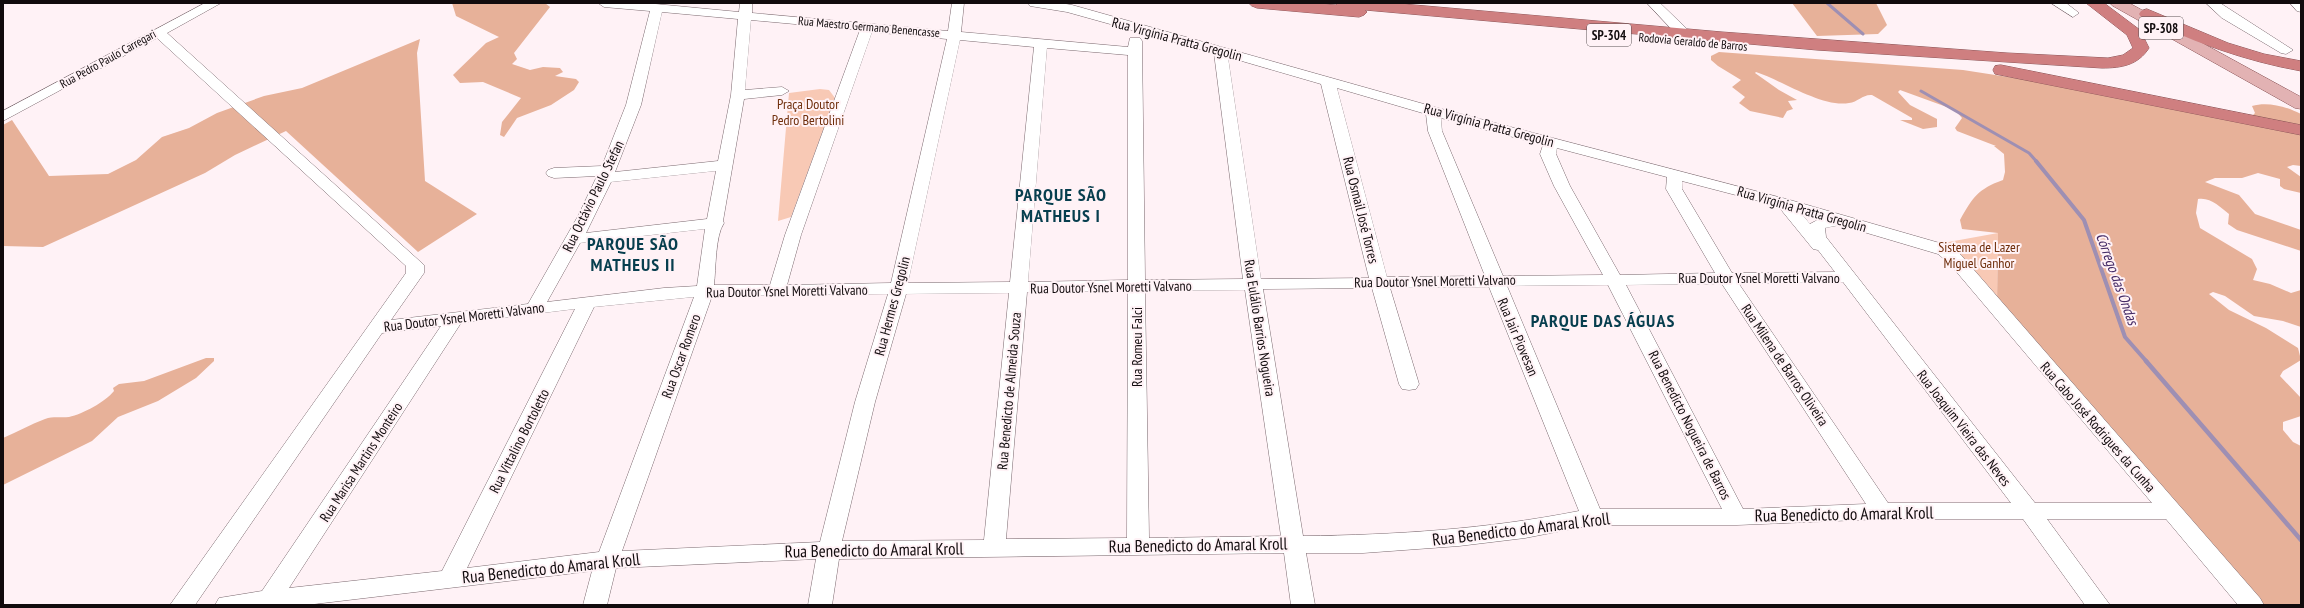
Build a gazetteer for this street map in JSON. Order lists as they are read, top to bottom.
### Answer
{
  "streets": {
    "highway": ["SP-304", "Rodovia Geraldo de Barros"],
    "main road": ["SP-308"],
    "street": [
      "Rua Maestro Germano Benencasse",
      "Rua Virgínia Pratta Gregolin",
      "Rua Pedro Paulo Carregari",
      "Rua Octávio Paulo Stefan",
      "Rua Osmail José Torres",
      "Rua Doutor Ysnel Moretti Valvano",
      "Rua Hermes Gregolin",
      "Rua Eulálio Barrios Nogueira",
      "Rua Jair Piovesan",
      "Rua Romeu Falci",
      "Rua Oscar Romero",
      "Rua Milena de Barros Oliveira",
      "Rua Benedicto de Almeida Souza",
      "Rua Benedicto Nogueira de Barros",
      "Rua Cabo José Rodrigues da Cunha",
      "Rua Joaquim Vieira das Neves",
      "Rua Vittalino Bortoletto",
      "Rua Marisa Martins Monteiro",
      "Rua Benedicto do Amaral Kroll"
    ]
  },
  "crossings": [
    ["Rua Maestro Germano Benencasse", "Rua Octávio Paulo Stefan"],
    ["Rua Maestro Germano Benencasse", "Rua Hermes Gregolin"],
    ["Rua Maestro Germano Benencasse", "Rua Romeu Falci"],
    ["Rua Maestro Germano Benencasse", "Rua Oscar Romero"],
    ["Rua Maestro Germano Benencasse", "Rua Benedicto de Almeida Souza"],
    ["Rua Virgínia Pratta Gregolin", "Rua Osmail José Torres"],
    ["Rua Virgínia Pratta Gregolin", "Rua Eulálio Barrios Nogueira"],
    ["Rua Virgínia Pratta Gregolin", "Rua Jair Piovesan"],
    ["Rua Virgínia Pratta Gregolin", "Rua Romeu Falci"],
    ["Rua Virgínia Pratta Gregolin", "Rua Milena de Barros Oliveira"],
    ["Rua Virgínia Pratta Gregolin", "Rua Benedicto Nogueira de Barros"],
    ["Rua Virgínia Pratta Gregolin", "Rua Cabo José Rodrigues da Cunha"],
    ["Rua Virgínia Pratta Gregolin", "Rua Joaquim Vieira das Neves"],
    ["Rua Octávio Paulo Stefan", "Rua Doutor Ysnel Moretti Valvano"],
    ["Rua Osmail José Torres", "Rua Doutor Ysnel Moretti Valvano"],
    ["Rua Doutor Ysnel Moretti Valvano", "Rua Hermes Gregolin"],
    ["Rua Doutor Ysnel Moretti Valvano", "Rua Eulálio Barrios Nogueira"],
    ["Rua Doutor Ysnel Moretti Valvano", "Rua Jair Piovesan"],
    ["Rua Doutor Ysnel Moretti Valvano", "Rua Romeu Falci"],
    ["Rua Doutor Ysnel Moretti Valvano", "Rua Oscar Romero"],
    ["Rua Doutor Ysnel Moretti Valvano", "Rua Milena de Barros Oliveira"],
    ["Rua Doutor Ysnel Moretti Valvano", "Rua Benedicto de Almeida Souza"],
    ["Rua Doutor Ysnel Moretti Valvano", "Rua Benedicto Nogueira de Barros"],
    ["Rua Doutor Ysnel Moretti Valvano", "Rua Joaquim Vieira das Neves"],
    ["Rua Doutor Ysnel Moretti Valvano", "Rua Vittalino Bortoletto"],
    ["Rua Doutor Ysnel Moretti Valvano", "Rua Marisa Martins Monteiro"],
    ["Rua Hermes Gregolin", "Rua Benedicto do Amaral Kroll"],
    ["Rua Eulálio Barrios Nogueira", "Rua Benedicto do Amaral Kroll"],
    ["Rua Jair Piovesan", "Rua Benedicto do Amaral Kroll"],
    ["Rua Romeu Falci", "Rua Benedicto do Amaral Kroll"],
    ["Rua Oscar Romero", "Rua Benedicto do Amaral Kroll"],
    ["Rua Milena de Barros Oliveira", "Rua Benedicto do Amaral Kroll"],
    ["Rua Benedicto de Almeida Souza", "Rua Benedicto do Amaral Kroll"],
    ["Rua Benedicto Nogueira de Barros", "Rua Benedicto do Amaral Kroll"],
    ["Rua Cabo José Rodrigues da Cunha", "Rua Benedicto do Amaral Kroll"],
    ["Rua Joaquim Vieira das Neves", "Rua Benedicto do Amaral Kroll"],
    ["Rua Vittalino Bortoletto", "Rua Benedicto do Amaral Kroll"],
    ["Rua Marisa Martins Monteiro", "Rua Benedicto do Amaral Kroll"]
  ],
  "districts": ["PARQUE SÃO MATHEUS I", "PARQUE SÃO MATHEUS II", "PARQUE DAS ÁGUAS"],
  "water": ["Córrego das Ondas"],
  "parks": ["Praça Doutor Pedro Bertolini", "Sistema de Lazer Miguel Ganhor"]
}
